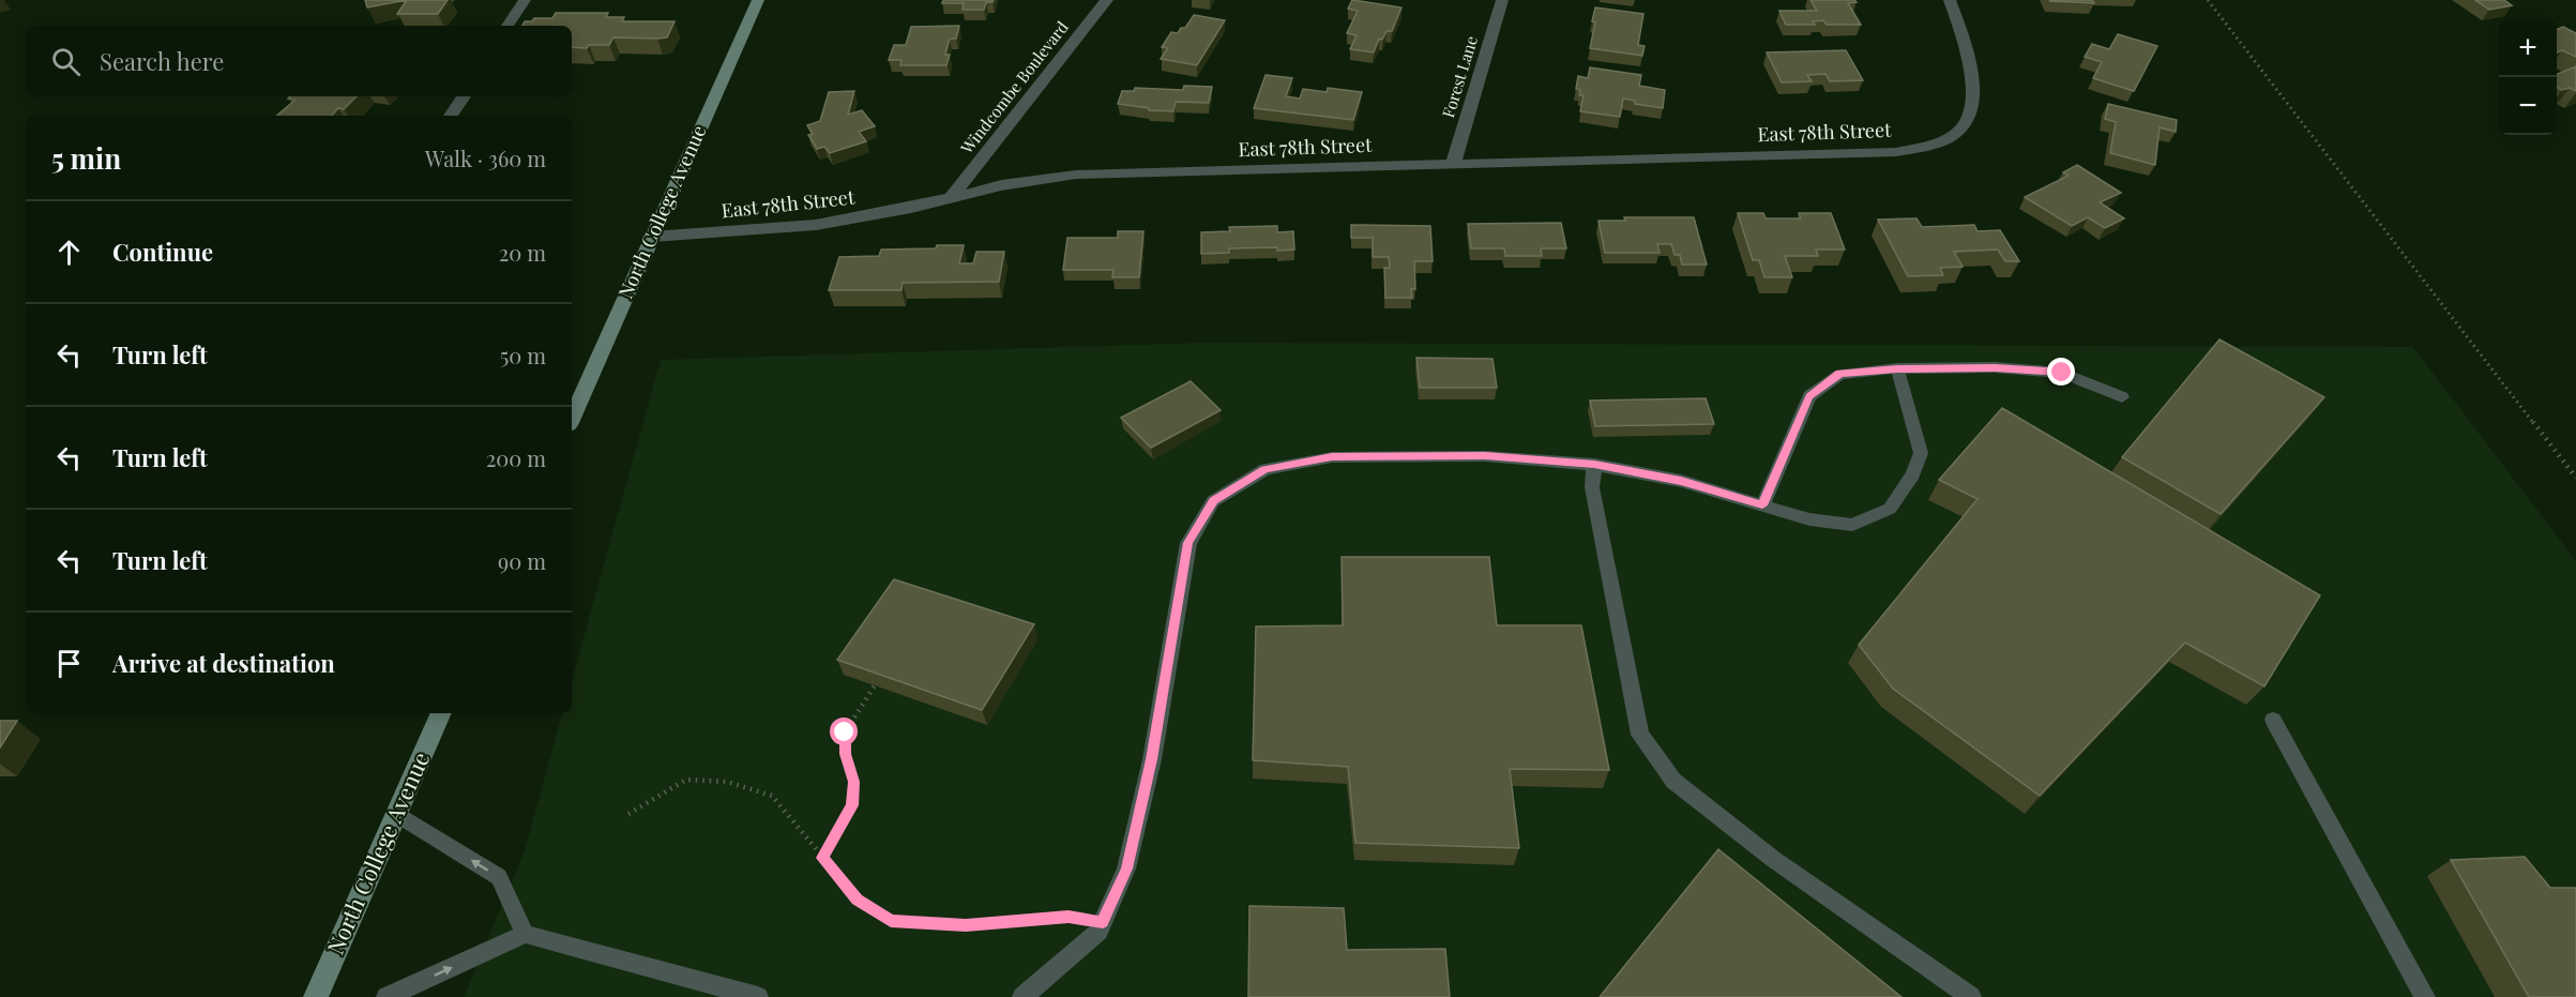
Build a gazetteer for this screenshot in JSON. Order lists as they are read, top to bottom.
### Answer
{
  "streets": {
    "main road": ["North College Avenue"],
    "street": ["Forest Lane", "Windcombe Boulevard", "East 78th Street"]
  },
  "crossings": [
    ["Forest Lane", "East 78th Street"],
    ["Windcombe Boulevard", "East 78th Street"],
    ["East 78th Street", "North College Avenue"]
  ],
  "page": {
    "map_buttons": ["+", "−"],
    "search": "Search here",
    "heading": ["5 min", "Walk · 360 m"],
    "list": [
      ["Continue", "20 m"],
      ["Turn left", "50 m"],
      ["Turn left", "200 m"],
      ["Turn left", "90 m"],
      "Arrive at destination"
    ]
  }
}
